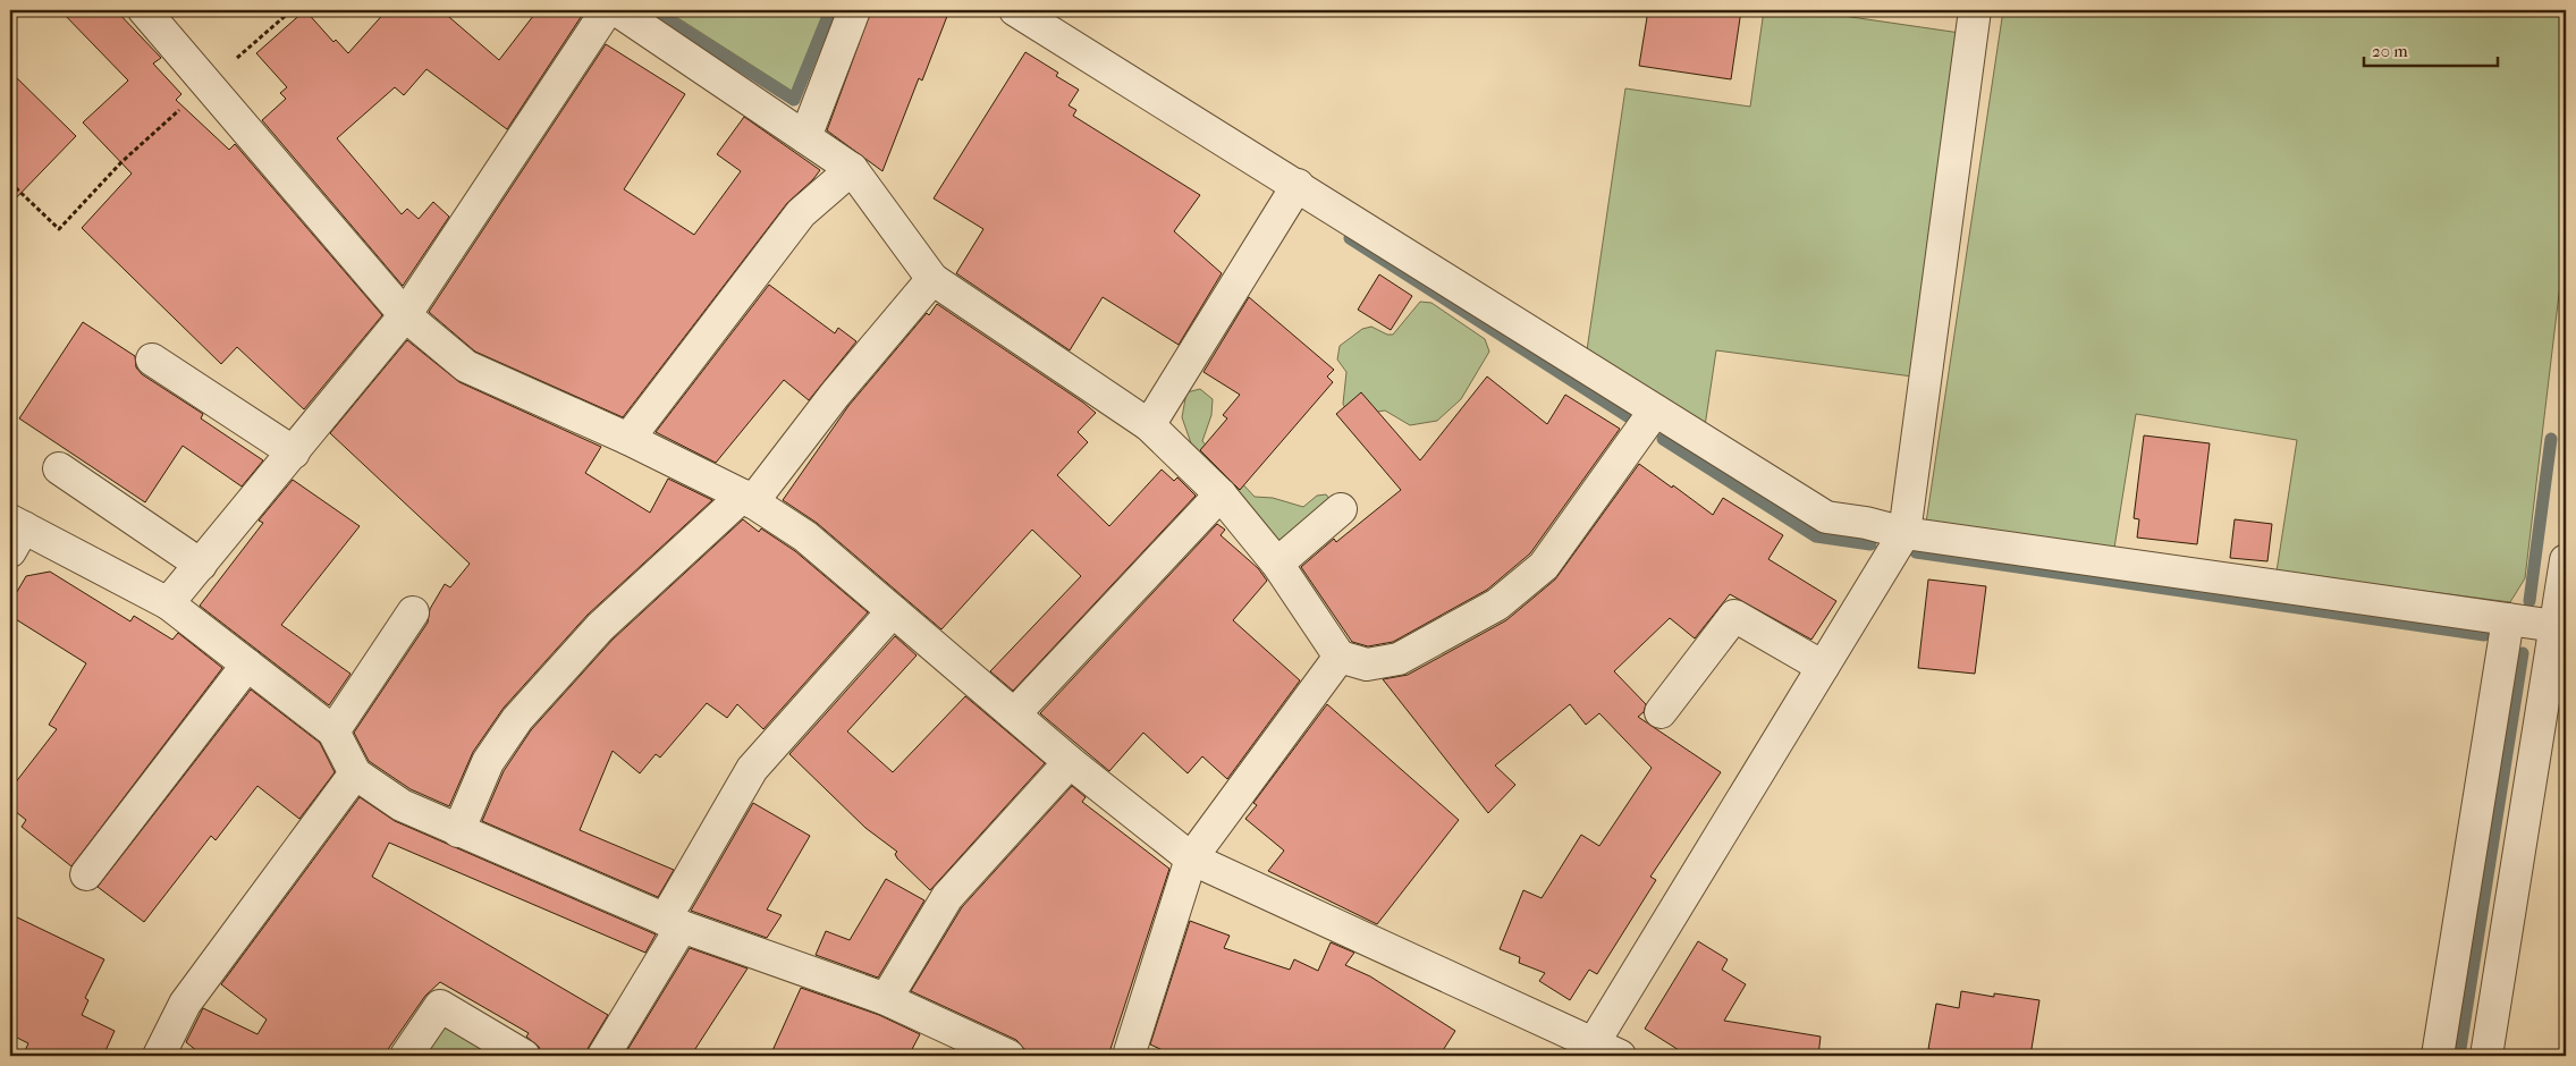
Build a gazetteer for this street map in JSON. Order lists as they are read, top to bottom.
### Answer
{
  "scale_bar": "20 m"
}
